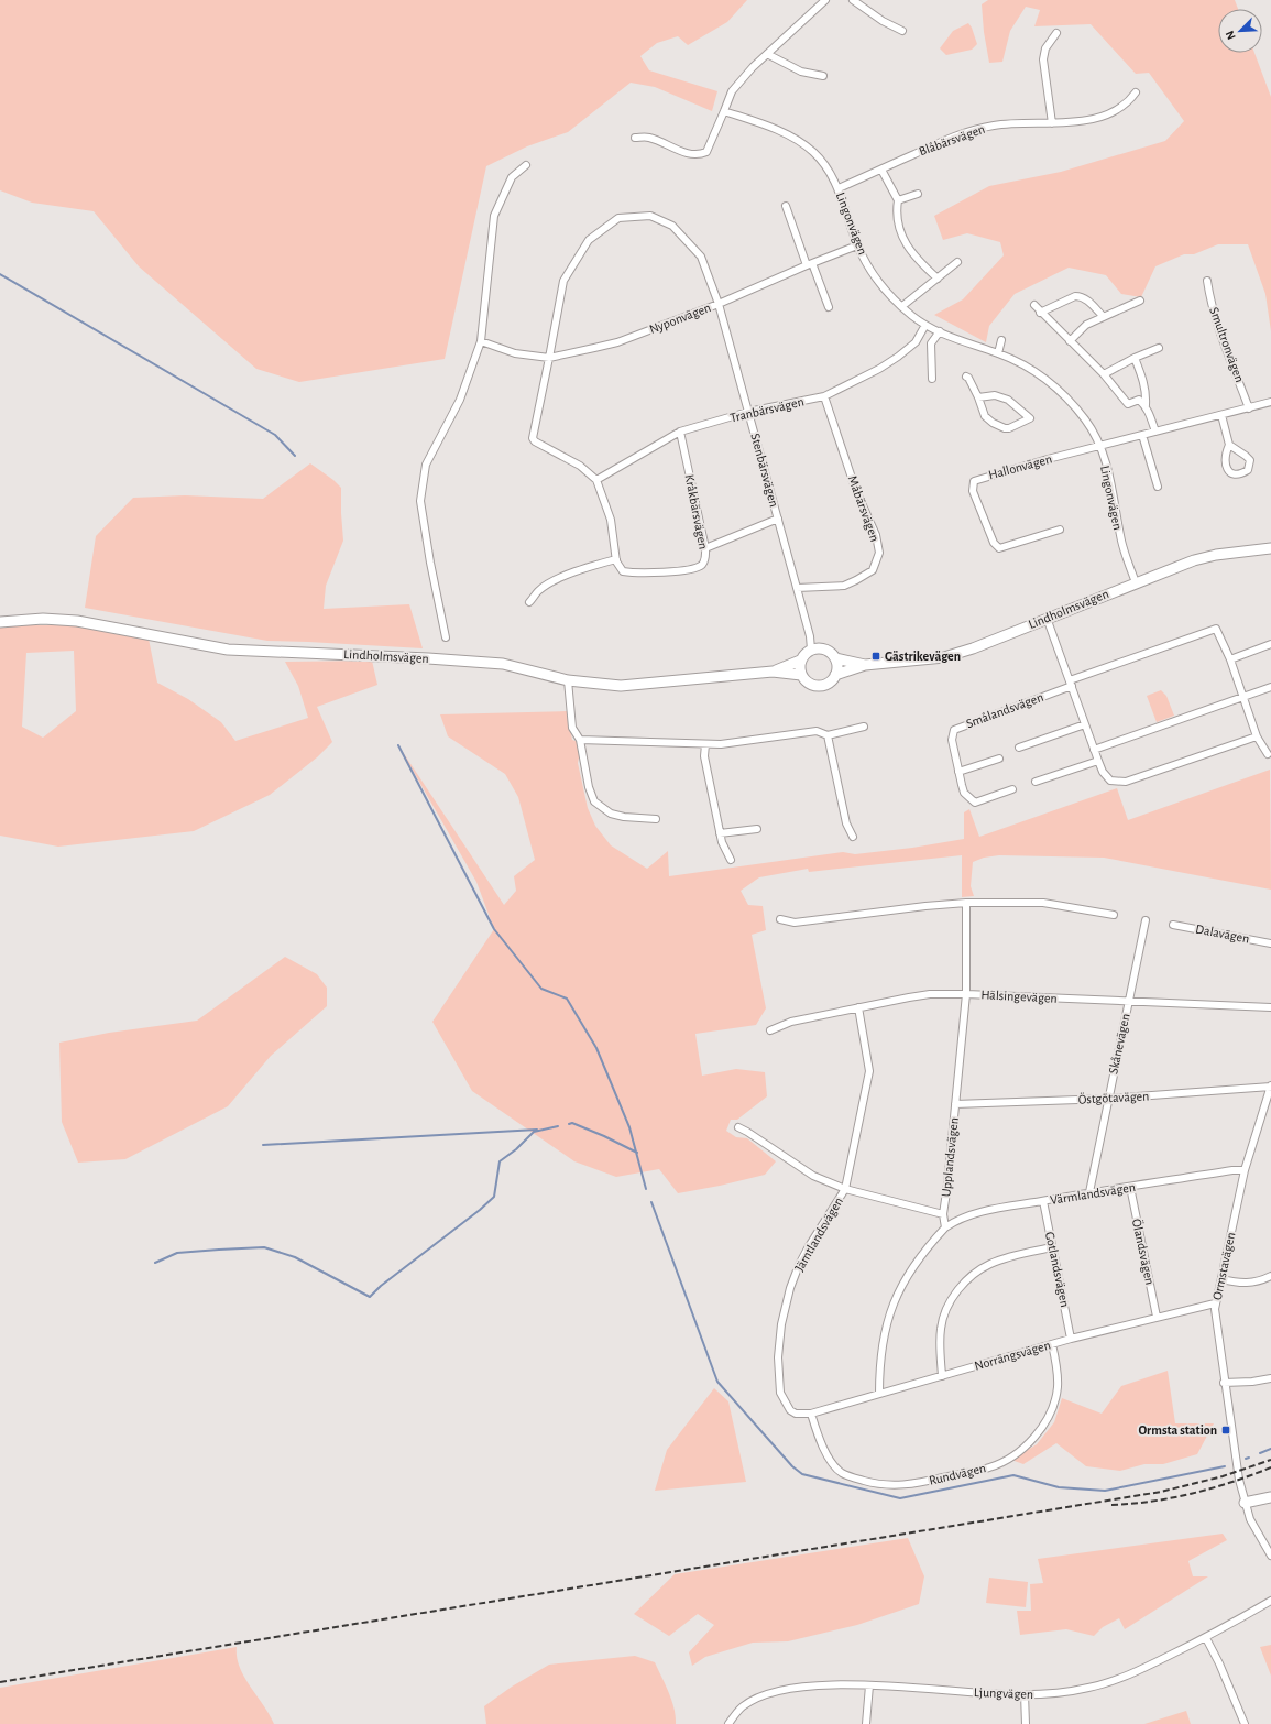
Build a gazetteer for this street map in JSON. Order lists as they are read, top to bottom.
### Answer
{
  "streets": {
    "main road": ["Lindholmsvägen"],
    "street": [
      "Blåbärsvägen",
      "Lingonvägen",
      "Nyponvägen",
      "Smultronvägen",
      "Tranbärsvägen",
      "Hallonvägen",
      "Stenbärsvägen",
      "Måbärsvägen",
      "Kråkbärsvägen",
      "Smålandsvägen",
      "Dalavägen",
      "Hälsingevägen",
      "Skånevägen",
      "Östgötavägen",
      "Upplandsvägen",
      "Värmlandsvägen",
      "Jämtlandsvägen",
      "Ölandsvägen",
      "Ormstavägen",
      "Gotlandsvägen",
      "Norrängsvägen",
      "Rundvägen",
      "Ljungvägen"
    ]
  },
  "crossings": [
    ["Blåbärsvägen", "Lingonvägen"],
    ["Lingonvägen", "Nyponvägen"],
    ["Lingonvägen", "Tranbärsvägen"],
    ["Lingonvägen", "Hallonvägen"],
    ["Lingonvägen", "Lindholmsvägen"],
    ["Nyponvägen", "Stenbärsvägen"],
    ["Tranbärsvägen", "Stenbärsvägen"],
    ["Tranbärsvägen", "Måbärsvägen"],
    ["Tranbärsvägen", "Kråkbärsvägen"],
    ["Stenbärsvägen", "Måbärsvägen"],
    ["Stenbärsvägen", "Lindholmsvägen"],
    ["Hälsingevägen", "Skånevägen"],
    ["Hälsingevägen", "Upplandsvägen"],
    ["Hälsingevägen", "Jämtlandsvägen"],
    ["Skånevägen", "Östgötavägen"],
    ["Skånevägen", "Värmlandsvägen"],
    ["Östgötavägen", "Upplandsvägen"],
    ["Östgötavägen", "Ormstavägen"],
    ["Upplandsvägen", "Värmlandsvägen"],
    ["Värmlandsvägen", "Ölandsvägen"],
    ["Värmlandsvägen", "Ormstavägen"],
    ["Värmlandsvägen", "Gotlandsvägen"],
    ["Jämtlandsvägen", "Norrängsvägen"],
    ["Jämtlandsvägen", "Rundvägen"],
    ["Ölandsvägen", "Norrängsvägen"],
    ["Ormstavägen", "Norrängsvägen"],
    ["Gotlandsvägen", "Norrängsvägen"],
    ["Norrängsvägen", "Rundvägen"]
  ],
  "places": {
    "transit": ["Gästrikevägen", "Ormsta station"]
  },
  "north": "bottom left"
}
